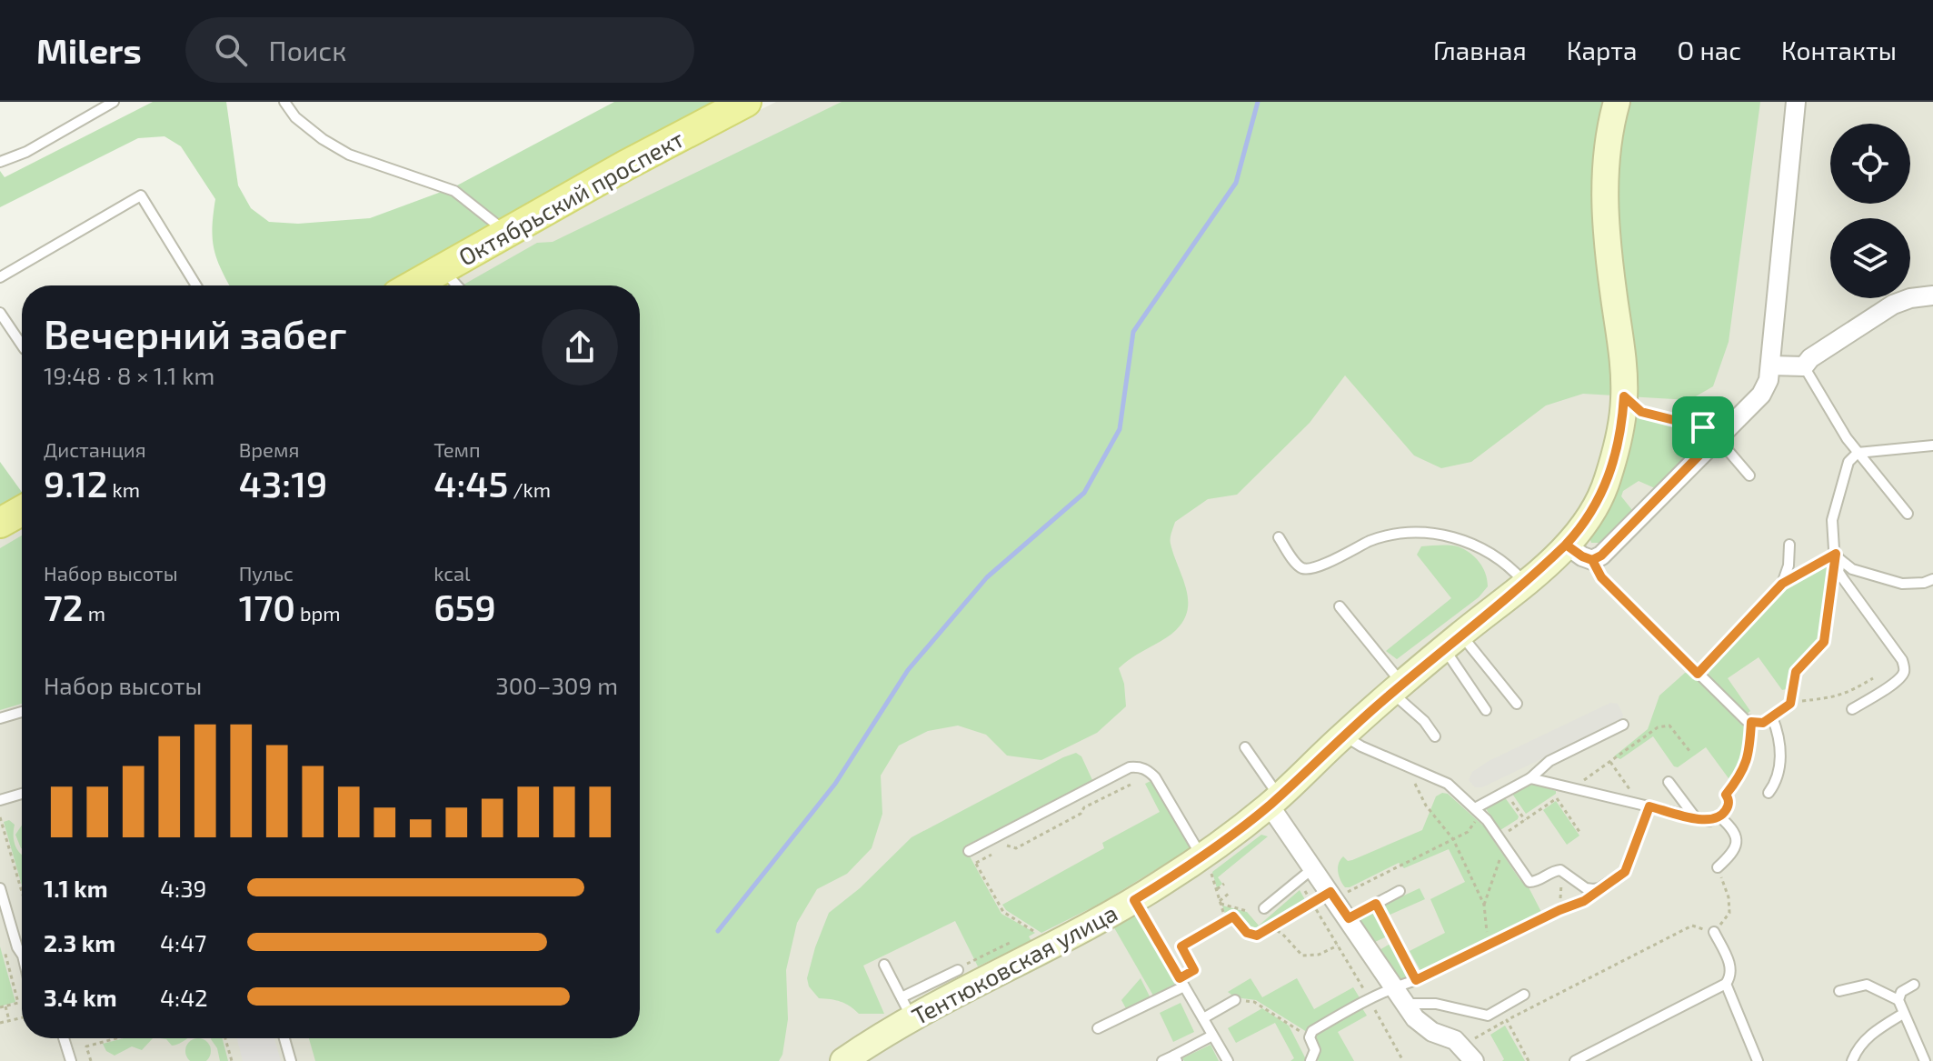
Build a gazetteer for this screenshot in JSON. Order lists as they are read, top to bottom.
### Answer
{
  "streets": {
    "main road": ["Октябрьский проспект"],
    "street": ["Тентюковская улица"]
  },
  "page": {
    "header": "Milers",
    "search": "Поиск",
    "nav": [
      "Главная",
      "Карта",
      "О нас",
      "Контакты"
    ],
    "heading": ["Вечерний забег", "19:48 · 8 × 1.1 km"],
    "stats": [
      ["Дистанция", "9.12 km"],
      ["Время", "43:19"],
      ["Темп", "4:45 /km"],
      ["Набор высоты", "72 m"],
      ["Пульс", "170 bpm"],
      ["kcal", "659"]
    ],
    "chart": ["Набор высоты", "300–309 m"],
    "list": [
      {
        "name": "1.1 km",
        "note": "4:39"
      },
      {
        "name": "2.3 km",
        "note": "4:47"
      },
      {
        "name": "3.4 km",
        "note": "4:42"
      }
    ]
  }
}
